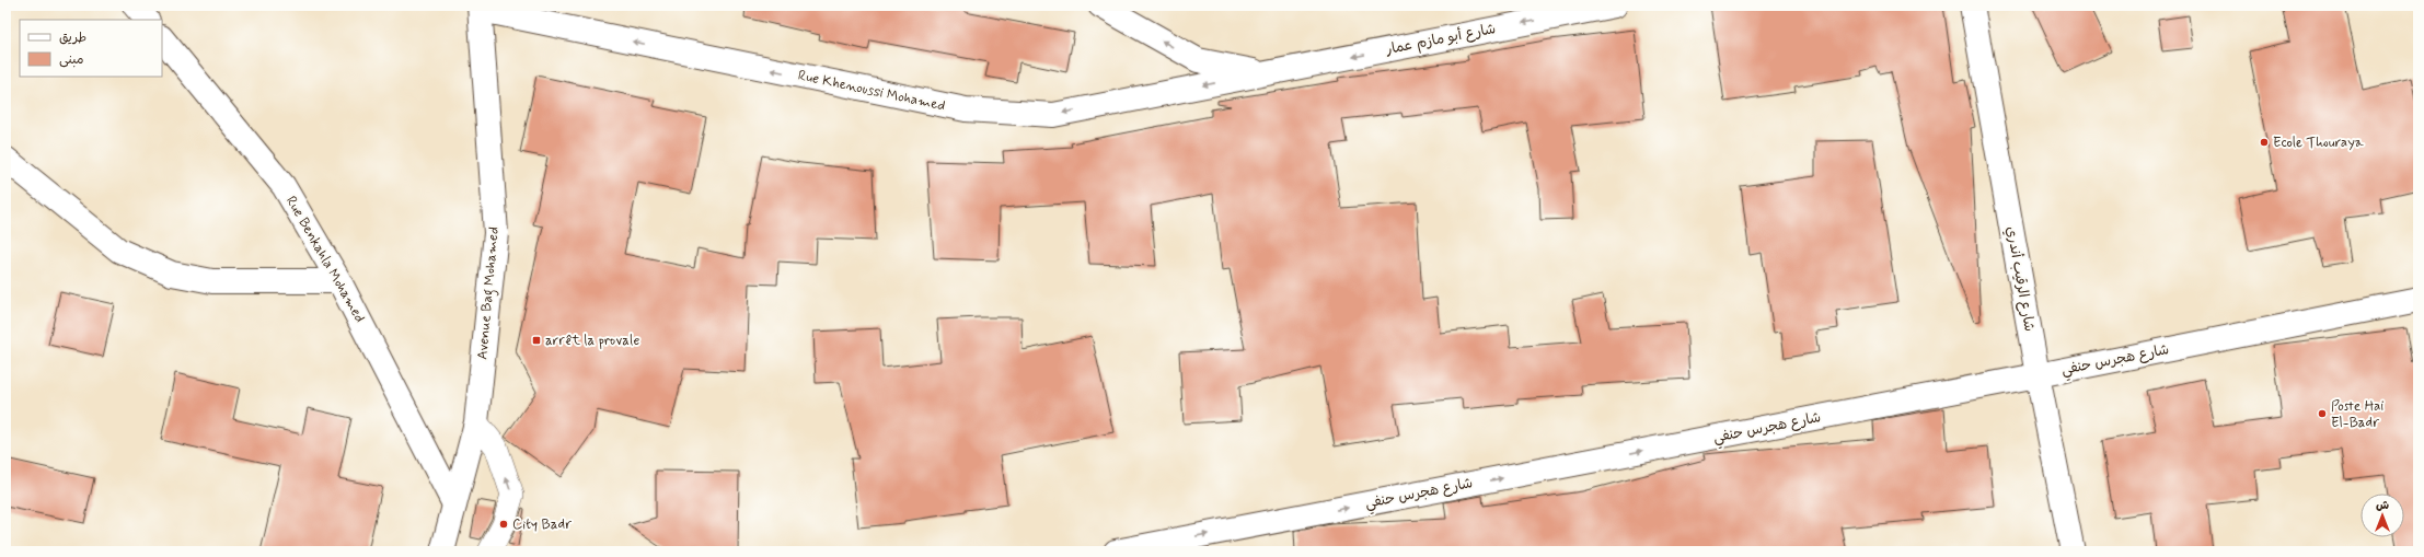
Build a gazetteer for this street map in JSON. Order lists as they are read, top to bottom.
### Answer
{
  "streets": {
    "street": [
      "شارع أبو مازم عمار",
      "Rue Khenoussi Mohamed",
      "Rue Benkahla Mohamed",
      "شارع الرقيب أندري",
      "Avenue Bag Mohamed",
      "شارع هجرس حنفي"
    ]
  },
  "crossings": [
    ["شارع أبو مازم عمار", "Rue Khenoussi Mohamed"],
    ["Rue Khenoussi Mohamed", "Avenue Bag Mohamed"],
    ["Rue Benkahla Mohamed", "Avenue Bag Mohamed"],
    ["شارع الرقيب أندري", "شارع هجرس حنفي"]
  ],
  "one_way": ["شارع أبو مازم عمار", "Rue Khenoussi Mohamed", "شارع هجرس حنفي"],
  "places": {
    "other": ["Ecole Thouraya", "Poste Hai El-Badr", "City Badr"],
    "transit": ["arrêt la provale"]
  },
  "legend": ["طريق", "مبنى"],
  "north": "top"
}
